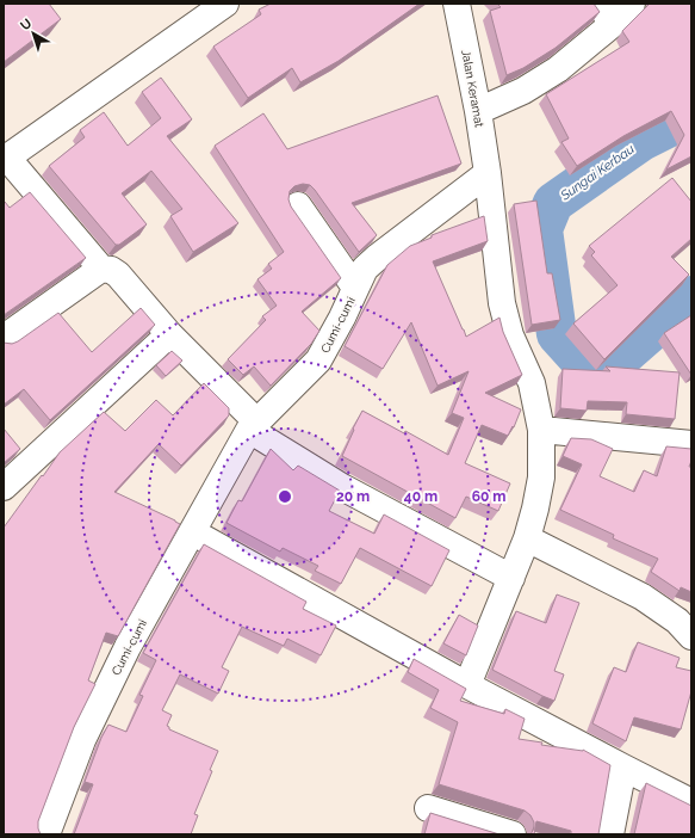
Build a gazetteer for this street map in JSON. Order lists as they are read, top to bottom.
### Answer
{
  "streets": {
    "street": ["Jalan Keramat", "Cumi-cumi"]
  },
  "crossings": [
    ["Jalan Keramat", "Cumi-cumi"]
  ],
  "water": ["Sungai Kerbau"],
  "north": "top left",
  "rings": ["20 m", "40 m", "60 m"]
}
